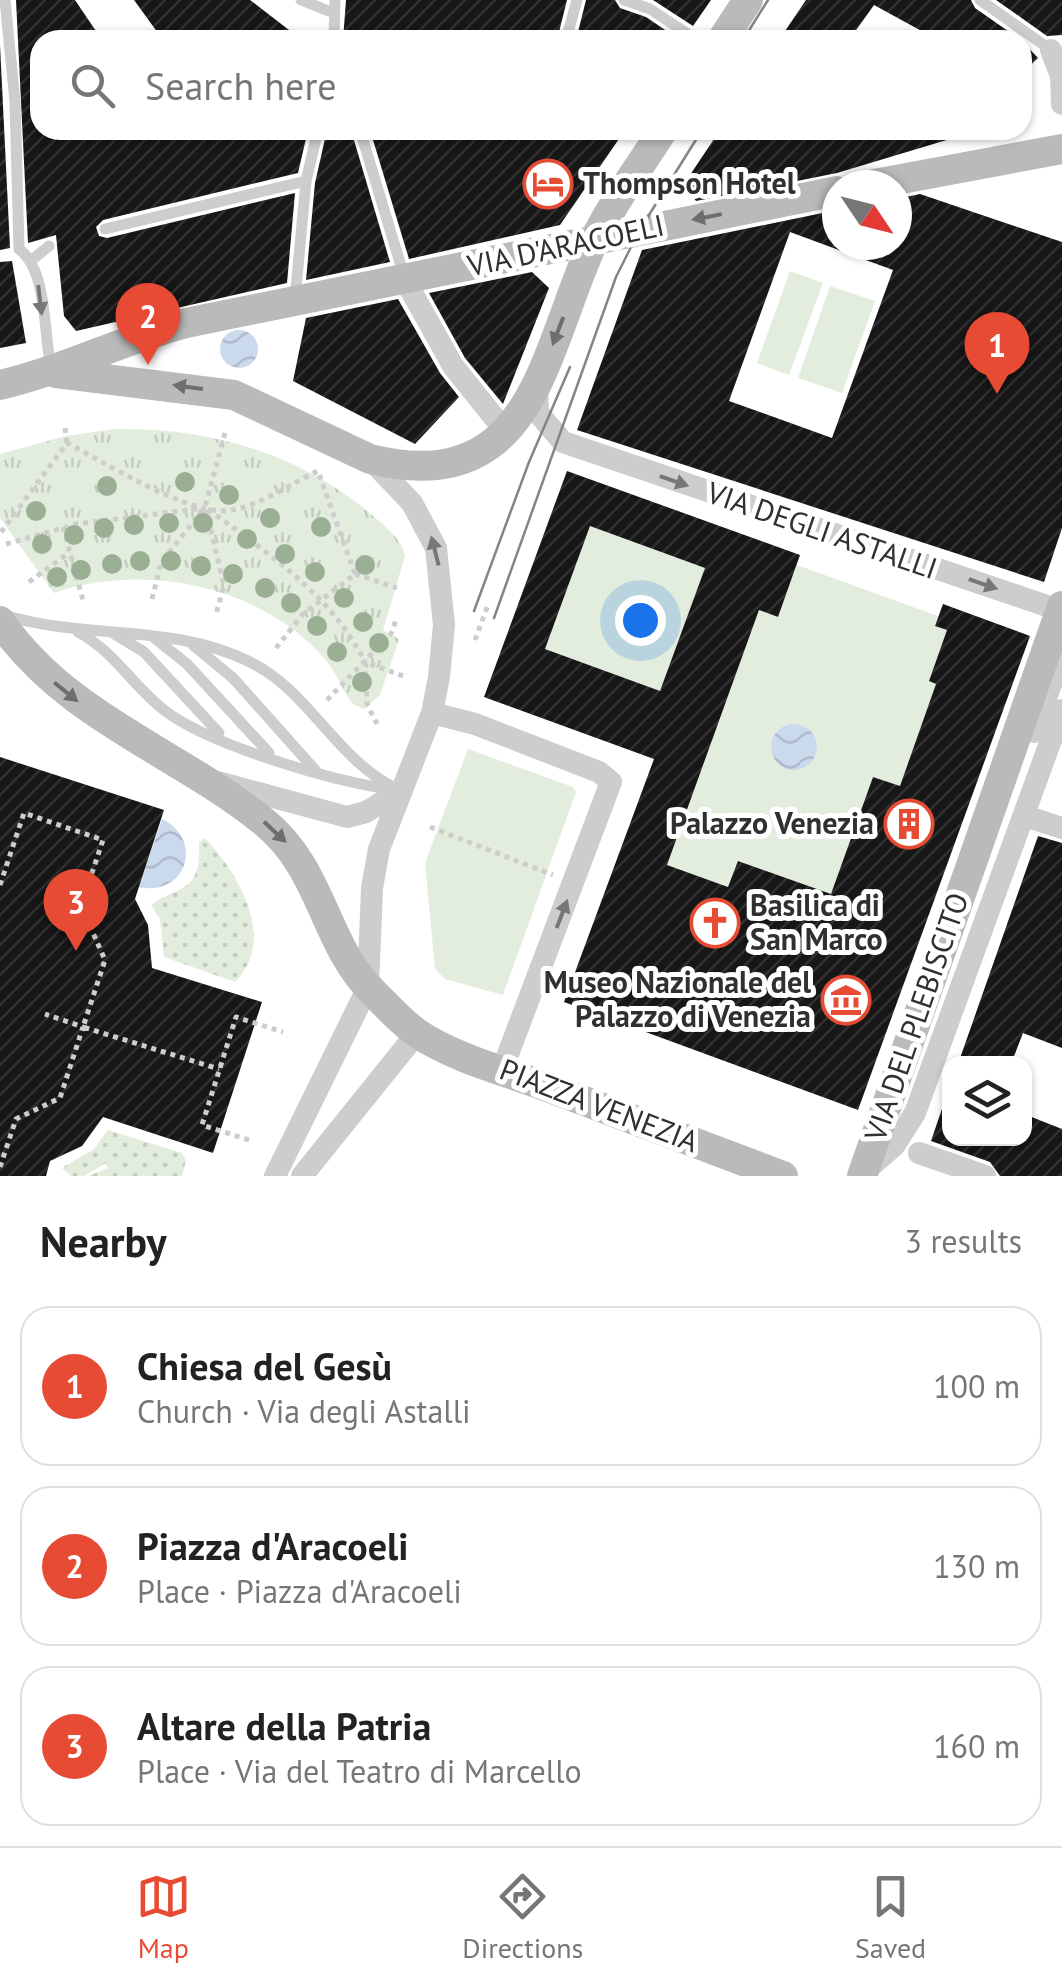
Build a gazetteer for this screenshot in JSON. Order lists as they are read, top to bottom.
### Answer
{
  "streets": {
    "street": [
      "VIA D'ARACOELI",
      "VIA DEGLI ASTALLI",
      "VIA DEL PLEBISCITO",
      "PIAZZA VENEZIA"
    ]
  },
  "crossings": [
    ["VIA DEGLI ASTALLI", "VIA DEL PLEBISCITO"]
  ],
  "one_way": ["VIA DEGLI ASTALLI", "PIAZZA VENEZIA"],
  "places": {
    "hotel": ["Thompson Hotel"],
    "building": ["Palazzo Venezia"],
    "church": ["Basilica di San Marco"],
    "museum": ["Museo Nazionale del Palazzo di Venezia"]
  },
  "north": "bottom right",
  "page": {
    "search": "Search here",
    "pins": ["2", "1", "3"],
    "heading": ["Nearby", "3 results"],
    "list": [
      {
        "mark": "1",
        "name": "Chiesa del Gesù",
        "note": "Church · Via degli Astalli",
        "value": "100 m"
      },
      {
        "mark": "2",
        "name": "Piazza d'Aracoeli",
        "note": "Place · Piazza d'Aracoeli",
        "value": "130 m"
      },
      {
        "mark": "3",
        "name": "Altare della Patria",
        "note": "Place · Via del Teatro di Marcello",
        "value": "160 m"
      }
    ],
    "nav": ["Map", "Directions", "Saved"]
  }
}
